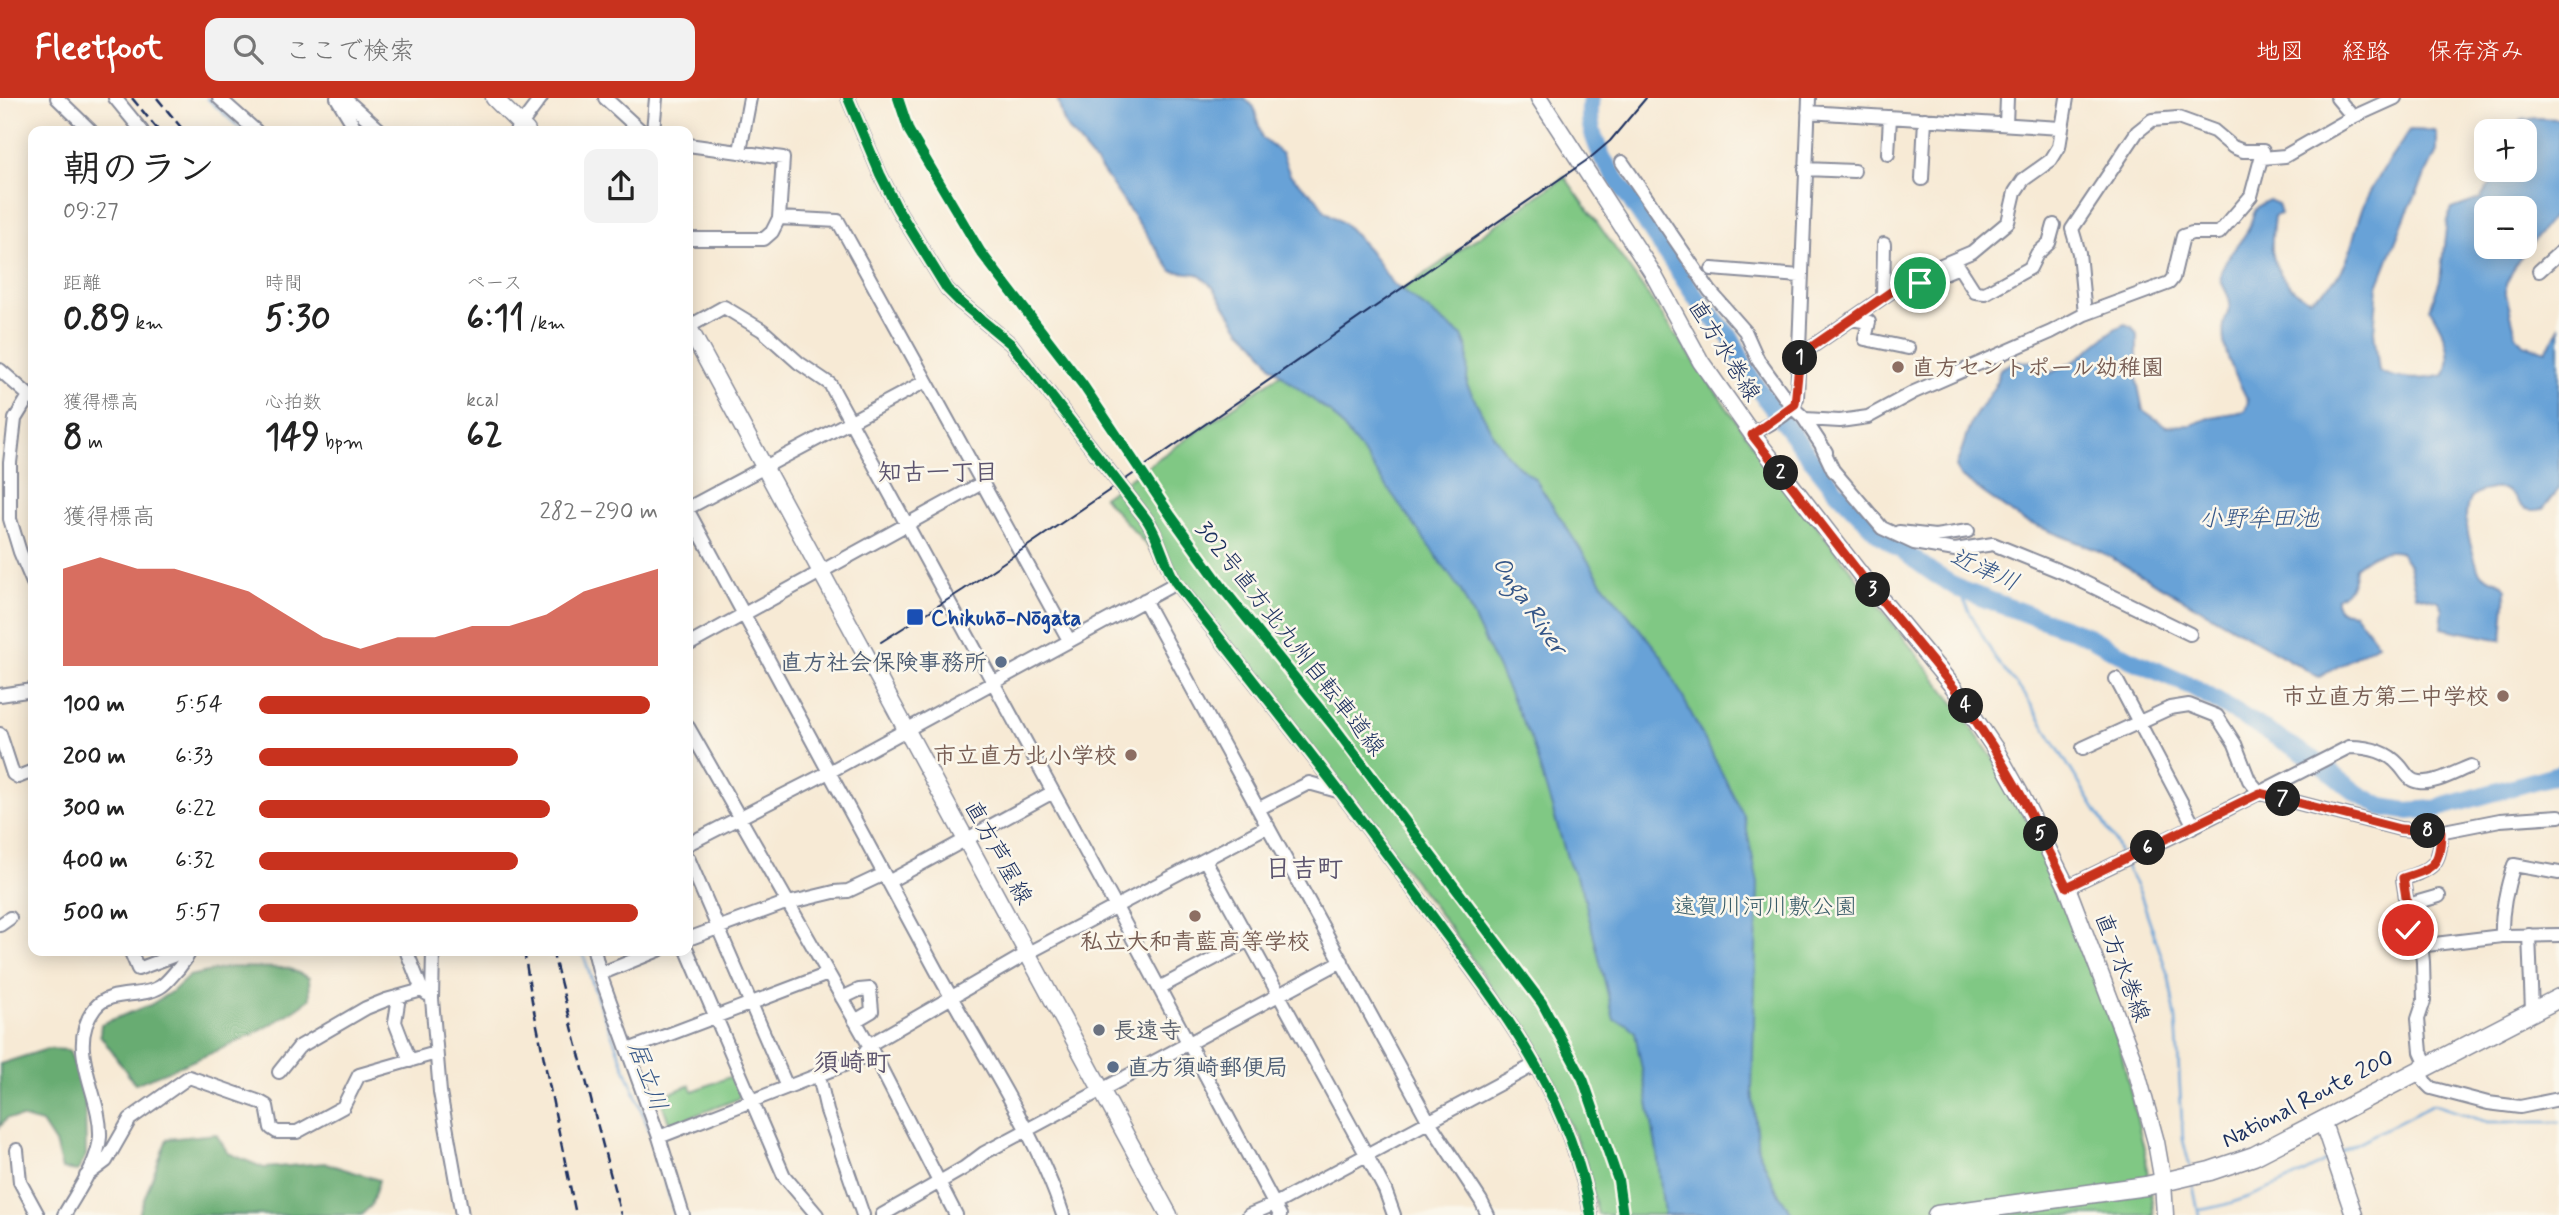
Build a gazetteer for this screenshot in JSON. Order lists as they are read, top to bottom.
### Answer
{
  "streets": {
    "highway": ["National Route 200"],
    "main road": ["直方水巻線", "直方芦屋線"],
    "cycle path": ["302号直方北九州自転車道線"]
  },
  "crossings": [
    ["直方水巻線", "National Route 200"]
  ],
  "districts": ["知古一丁目", "日吉町", "須崎町"],
  "water": [
    "小野牟田池",
    "近津川",
    "Onga River",
    "居立川"
  ],
  "parks": ["遠賀川河川敷公園"],
  "places": {
    "other": [
      "直方セントポール幼稚園",
      "直方社会保険事務所",
      "市立直方第二中学校",
      "市立直方北小学校",
      "私立大和青藍高等学校",
      "長遠寺",
      "直方須崎郵便局"
    ],
    "transit": ["Chikuhō-Nōgata"]
  },
  "page": {
    "header": "Fleetfoot",
    "search": "ここで検索",
    "nav": ["地図", "経路", "保存済み"],
    "map_buttons": ["+", "−"],
    "heading": ["朝のラン", "09:27"],
    "stats": [
      ["距離", "0.89 km"],
      ["時間", "5:30"],
      ["ペース", "6:11 /km"],
      ["獲得標高", "8 m"],
      ["心拍数", "149 bpm"],
      ["kcal", "62"]
    ],
    "pins": [
      "1",
      "2",
      "3",
      "4",
      "7",
      "8",
      "5",
      "6"
    ],
    "chart": ["獲得標高", "282–290 m"],
    "list": [
      {
        "name": "100 m",
        "note": "5:54"
      },
      {
        "name": "200 m",
        "note": "6:33"
      },
      {
        "name": "300 m",
        "note": "6:22"
      },
      {
        "name": "400 m",
        "note": "6:32"
      },
      {
        "name": "500 m",
        "note": "5:57"
      }
    ]
  }
}
